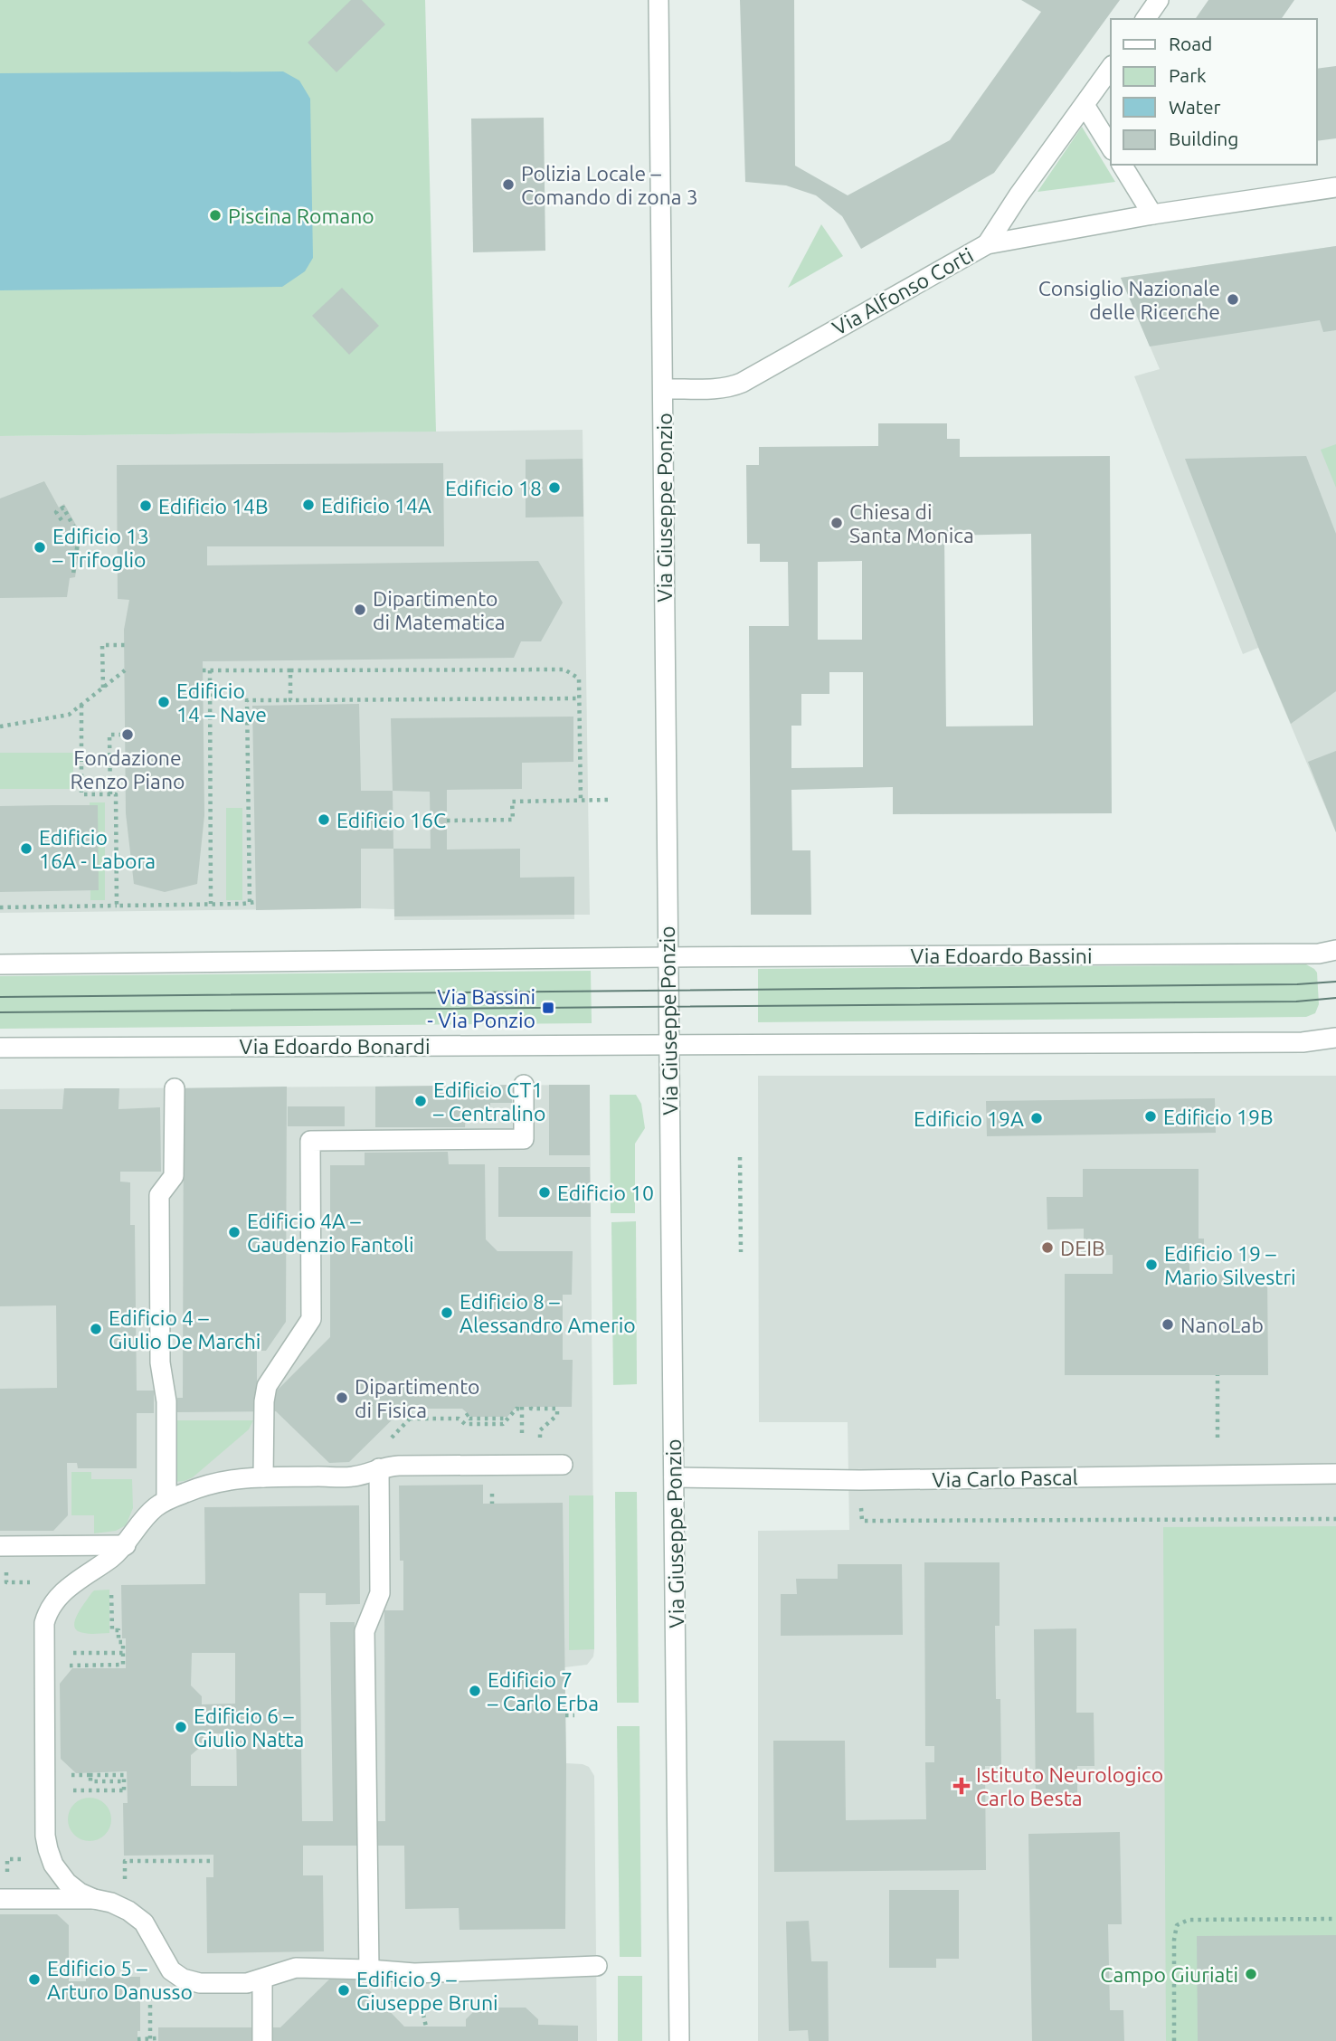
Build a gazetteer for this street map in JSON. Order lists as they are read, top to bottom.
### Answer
{
  "streets": {
    "street": [
      "Via Alfonso Corti",
      "Via Giuseppe Ponzio",
      "Via Edoardo Bassini",
      "Via Edoardo Bonardi",
      "Via Carlo Pascal"
    ]
  },
  "crossings": [
    ["Via Alfonso Corti", "Via Giuseppe Ponzio"],
    ["Via Giuseppe Ponzio", "Via Edoardo Bassini"],
    ["Via Giuseppe Ponzio", "Via Edoardo Bonardi"],
    ["Via Giuseppe Ponzio", "Via Carlo Pascal"]
  ],
  "places": {
    "other": [
      "Polizia Locale – Comando di zona 3",
      "Piscina Romano",
      "Consiglio Nazionale delle Ricerche",
      "Edificio 18",
      "Edificio 14A",
      "Edificio 14B",
      "Chiesa di Santa Monica",
      "Edificio 13 – Trifoglio",
      "Dipartimento di Matematica",
      "Edificio 14 – Nave",
      "Fondazione Renzo Piano",
      "Edificio 16C",
      "Edificio 16A - Labora",
      "Edificio CT1 – Centralino",
      "Edificio 19B",
      "Edificio 19A",
      "Edificio 10",
      "Edificio 4A – Gaudenzio Fantoli",
      "DEIB",
      "Edificio 19 – Mario Silvestri",
      "Edificio 8 – Alessandro Amerio",
      "NanoLab",
      "Edificio 4 – Giulio De Marchi",
      "Dipartimento di Fisica",
      "Edificio 7 – Carlo Erba",
      "Edificio 6 – Giulio Natta",
      "Campo Giuriati",
      "Edificio 5 – Arturo Danusso",
      "Edificio 9 – Giuseppe Bruni"
    ],
    "transit": ["Via Bassini - Via Ponzio"],
    "health": ["Istituto Neurologico Carlo Besta"]
  },
  "legend": [
    "Road",
    "Park",
    "Water",
    "Building"
  ]
}
